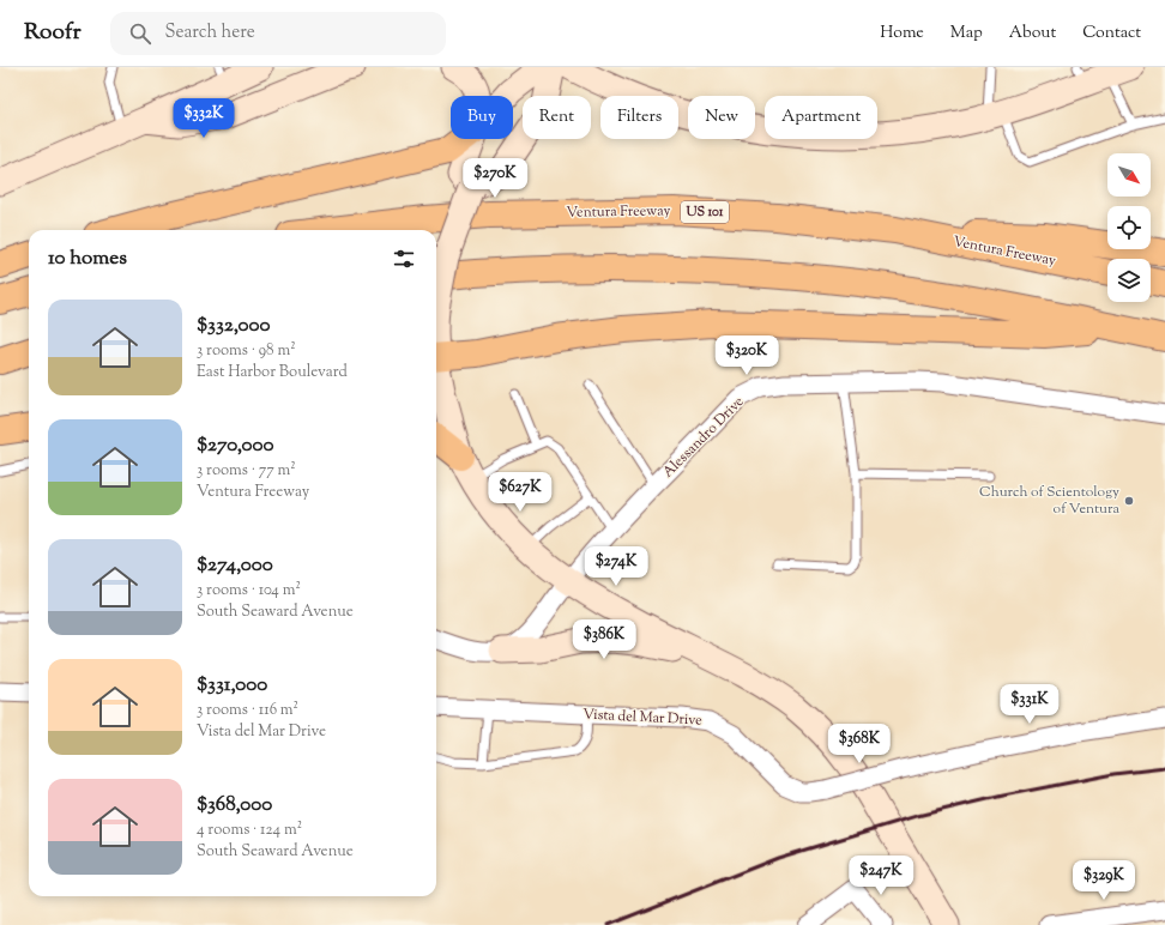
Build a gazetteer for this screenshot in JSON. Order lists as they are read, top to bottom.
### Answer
{
  "streets": {
    "highway": ["Ventura Freeway", "US 101"],
    "street": ["Alessandro Drive", "Vista del Mar Drive"]
  },
  "places": ["Church of Scientology of Ventura"],
  "north": "bottom right",
  "page": {
    "header": "Roofr",
    "search": "Search here",
    "nav": [
      "Home",
      "Map",
      "About",
      "Contact"
    ],
    "chip": [
      "Buy",
      "Rent",
      "Filters",
      "New",
      "Apartment"
    ],
    "price": [
      "$332K",
      "$270K",
      "$320K",
      "$627K",
      "$274K",
      "$386K",
      "$331K",
      "$368K",
      "$247K",
      "$329K"
    ],
    "heading": "10 homes",
    "list": [
      {
        "name": "$332,000",
        "note": "3 rooms · 98 m² · East Harbor Boulevard"
      },
      {
        "name": "$270,000",
        "note": "3 rooms · 77 m² · Ventura Freeway"
      },
      {
        "name": "$274,000",
        "note": "3 rooms · 104 m² · South Seaward Avenue"
      },
      {
        "name": "$331,000",
        "note": "3 rooms · 116 m² · Vista del Mar Drive"
      },
      {
        "name": "$368,000",
        "note": "4 rooms · 124 m² · South Seaward Avenue"
      }
    ]
  }
}
